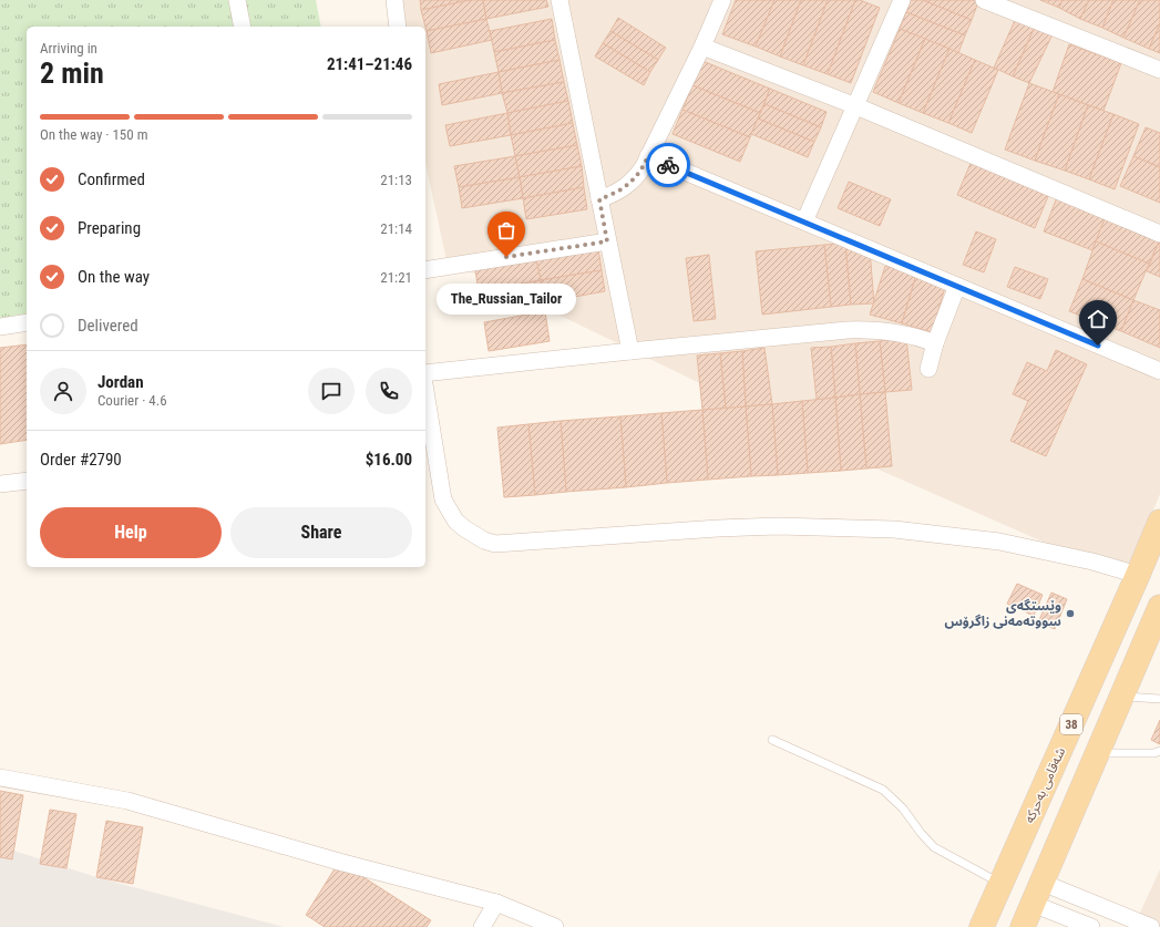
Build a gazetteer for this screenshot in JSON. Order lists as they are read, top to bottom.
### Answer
{
  "streets": {
    "main road": ["38", "شەقامی بەحرکە"]
  },
  "places": ["The_Russian_Tailor", "وێستگەی سووتەمەنی زاگرۆس"],
  "page": {
    "heading": ["2 min", "Arriving in", "21:41–21:46"],
    "panel": [
      "Jordan",
      "Courier · 4.6",
      "Order #2790",
      "$16.00"
    ],
    "bar": "On the way · 150 m",
    "list": [
      ["Confirmed", "21:13"],
      ["Preparing", "21:14"],
      ["On the way", "21:21"],
      "Delivered"
    ],
    "bubble": "The_Russian_Tailor",
    "buttons": ["Help", "Share"]
  }
}
